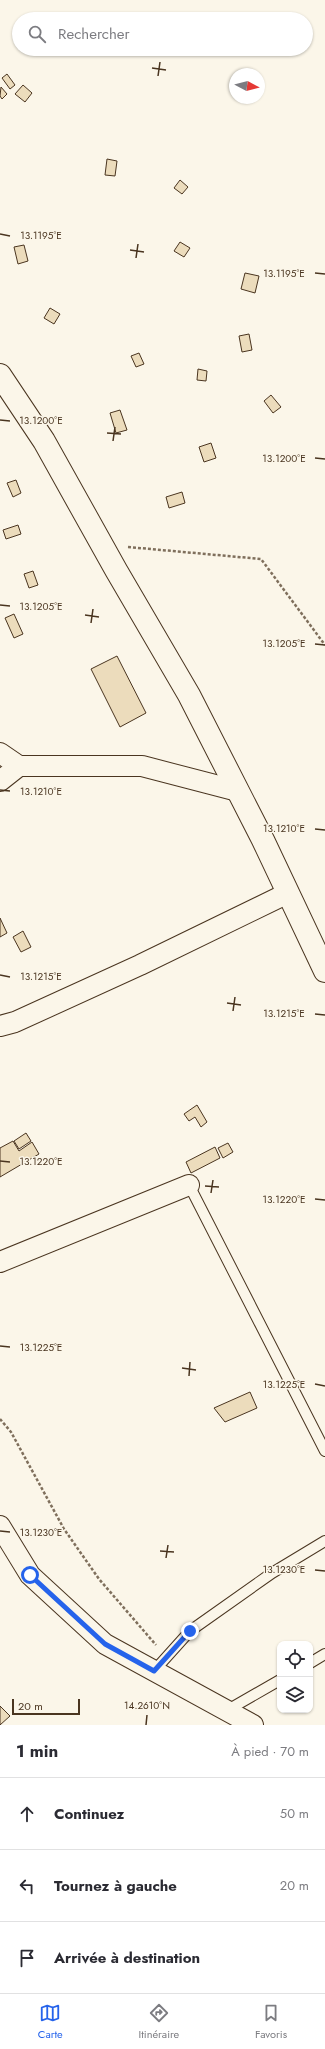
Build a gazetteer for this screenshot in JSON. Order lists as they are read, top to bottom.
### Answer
{
  "scale_bar": "20 m",
  "north": "right",
  "page": {
    "search": "Rechercher",
    "scale": "20 m",
    "heading": ["1 min", "À pied · 70 m"],
    "list": [
      ["Continuez", "50 m"],
      ["Tournez à gauche", "20 m"],
      "Arrivée à destination"
    ],
    "nav": ["Carte", "Itinéraire", "Favoris"]
  },
  "coordinates": [
    "13.1195°E",
    "13.1200°E",
    "13.1205°E",
    "13.1210°E",
    "13.1215°E",
    "13.1220°E",
    "13.1225°E",
    "13.1230°E",
    "14.2610°N"
  ]
}
